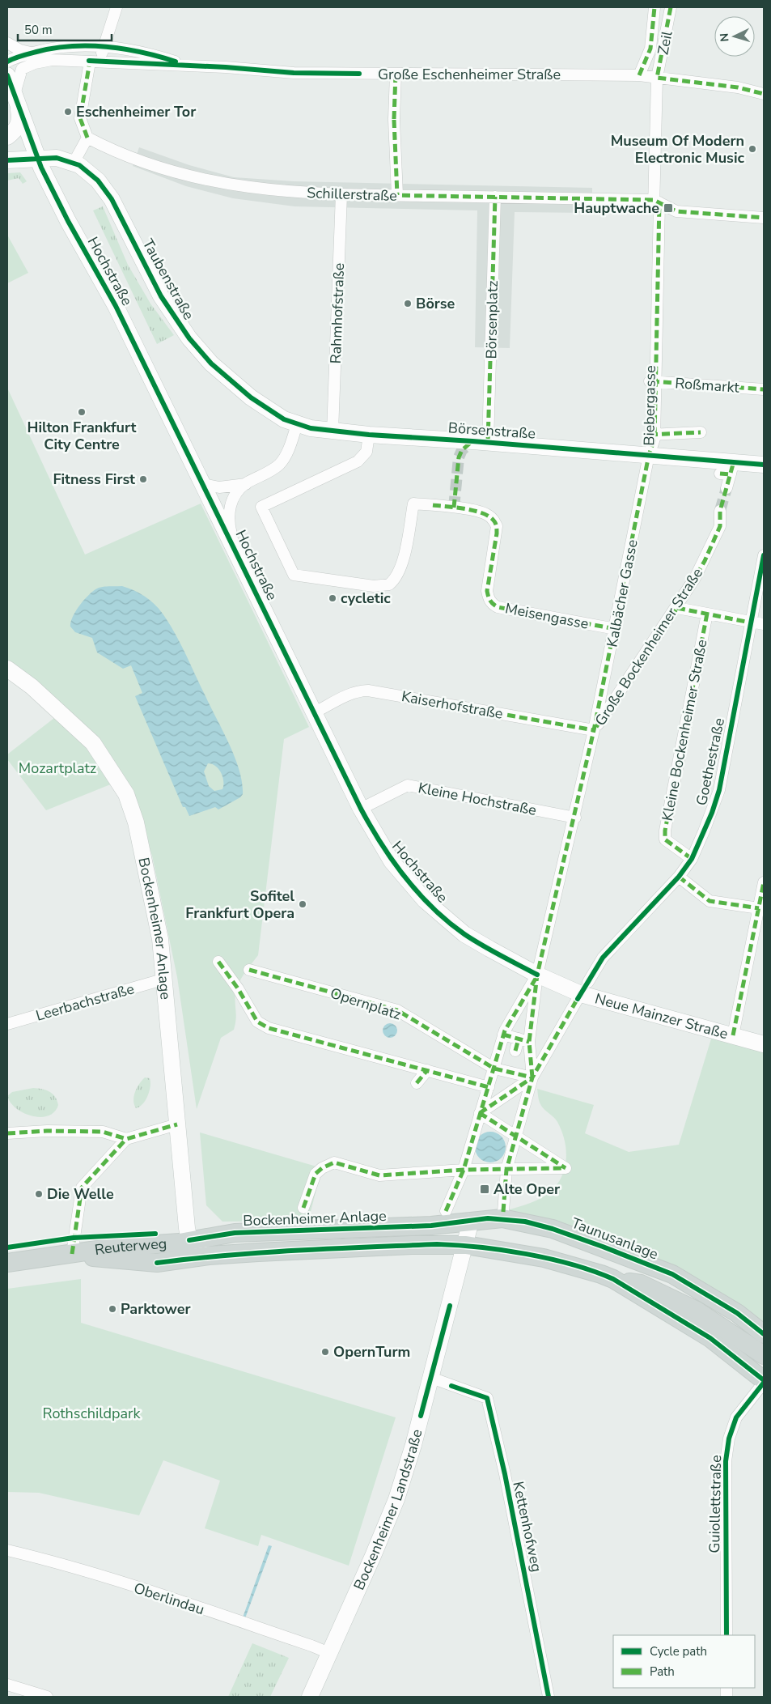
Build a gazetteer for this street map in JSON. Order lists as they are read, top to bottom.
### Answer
{
  "streets": {
    "main road": [
      "Hochstraße",
      "Taubenstraße",
      "Börsenstraße",
      "Bockenheimer Anlage",
      "Neue Mainzer Straße",
      "Taunusanlage",
      "Reuterweg",
      "Bockenheimer Landstraße"
    ],
    "street": [
      "Zeil",
      "Große Eschenheimer Straße",
      "Schillerstraße",
      "Rahmhofstraße",
      "Börsenplatz",
      "Roßmarkt",
      "Biebergasse",
      "Kalbächer Gasse",
      "Meisengasse",
      "Große Bockenheimer Straße",
      "Kaiserhofstraße",
      "Kleine Bockenheimer Straße",
      "Goethestraße",
      "Kleine Hochstraße",
      "Leerbachstraße",
      "Opernplatz",
      "Guiollettstraße",
      "Kettenhofweg",
      "Oberlindau"
    ]
  },
  "crossings": [
    ["Zeil", "Große Eschenheimer Straße"],
    ["Zeil", "Schillerstraße"],
    ["Zeil", "Biebergasse"],
    ["Große Eschenheimer Straße", "Hochstraße"],
    ["Schillerstraße", "Rahmhofstraße"],
    ["Schillerstraße", "Börsenplatz"],
    ["Schillerstraße", "Biebergasse"],
    ["Hochstraße", "Taubenstraße"],
    ["Hochstraße", "Große Bockenheimer Straße"],
    ["Hochstraße", "Kaiserhofstraße"],
    ["Hochstraße", "Kleine Hochstraße"],
    ["Hochstraße", "Neue Mainzer Straße"],
    ["Taubenstraße", "Rahmhofstraße"],
    ["Taubenstraße", "Börsenstraße"],
    ["Rahmhofstraße", "Börsenstraße"],
    ["Börsenplatz", "Börsenstraße"],
    ["Roßmarkt", "Biebergasse"],
    ["Biebergasse", "Börsenstraße"],
    ["Biebergasse", "Kalbächer Gasse"],
    ["Börsenstraße", "Kalbächer Gasse"],
    ["Börsenstraße", "Meisengasse"],
    ["Kalbächer Gasse", "Meisengasse"],
    ["Kalbächer Gasse", "Große Bockenheimer Straße"],
    ["Kalbächer Gasse", "Kaiserhofstraße"],
    ["Große Bockenheimer Straße", "Kaiserhofstraße"],
    ["Große Bockenheimer Straße", "Kleine Hochstraße"],
    ["Große Bockenheimer Straße", "Neue Mainzer Straße"],
    ["Kleine Bockenheimer Straße", "Goethestraße"],
    ["Bockenheimer Anlage", "Leerbachstraße"],
    ["Bockenheimer Anlage", "Taunusanlage"],
    ["Bockenheimer Anlage", "Reuterweg"],
    ["Taunusanlage", "Bockenheimer Landstraße"],
    ["Bockenheimer Landstraße", "Kettenhofweg"],
    ["Bockenheimer Landstraße", "Oberlindau"]
  ],
  "parks": ["Mozartplatz", "Rothschildpark"],
  "places": {
    "other": [
      "Eschenheimer Tor",
      "Museum Of Modern Electronic Music",
      "Börse",
      "Hilton Frankfurt City Centre",
      "Fitness First",
      "cycletic",
      "Sofitel Frankfurt Opera",
      "Die Welle",
      "Parktower",
      "OpernTurm"
    ],
    "transit": ["Hauptwache", "Alte Oper"]
  },
  "legend": ["Cycle path", "Path"],
  "scale_bar": "50 m",
  "north": "left"
}
